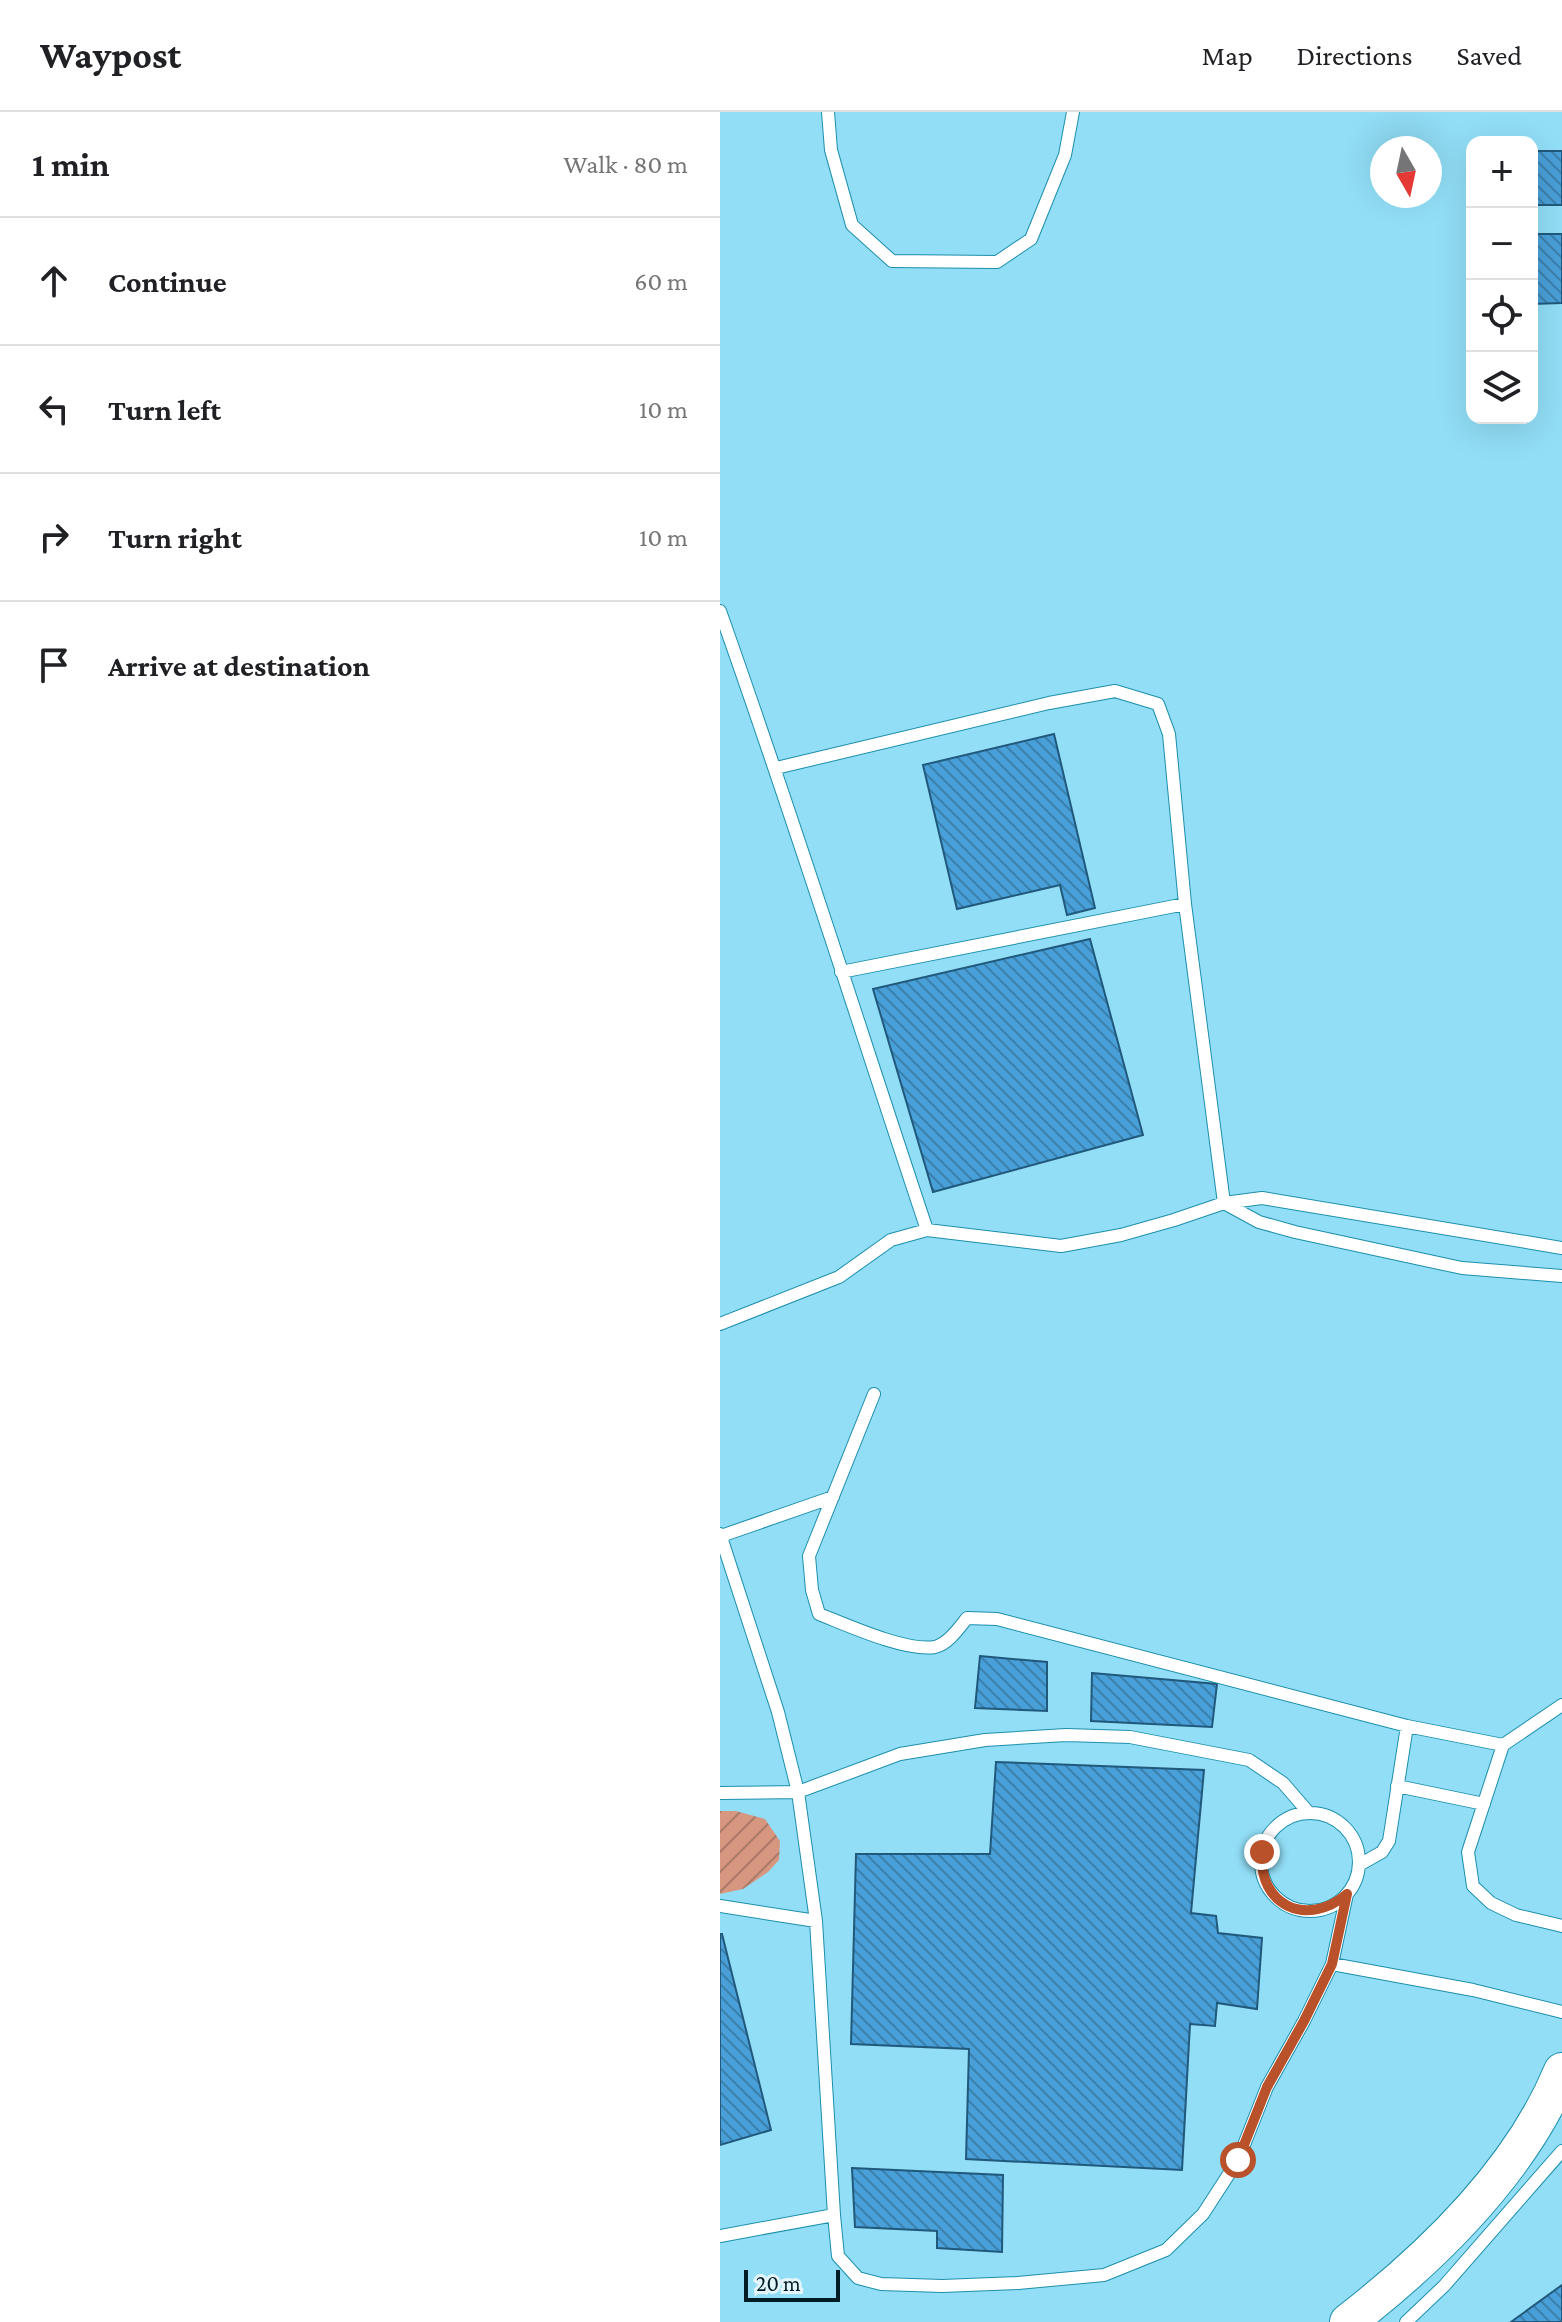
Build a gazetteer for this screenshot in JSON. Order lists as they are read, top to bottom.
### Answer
{
  "scale_bar": "20 m",
  "north": "bottom",
  "page": {
    "header": "Waypost",
    "nav": ["Map", "Directions", "Saved"],
    "heading": ["1 min", "Walk · 80 m"],
    "map_buttons": ["+", "−"],
    "list": [
      ["Continue", "60 m"],
      ["Turn left", "10 m"],
      ["Turn right", "10 m"],
      "Arrive at destination"
    ],
    "scale": "20 m"
  }
}
